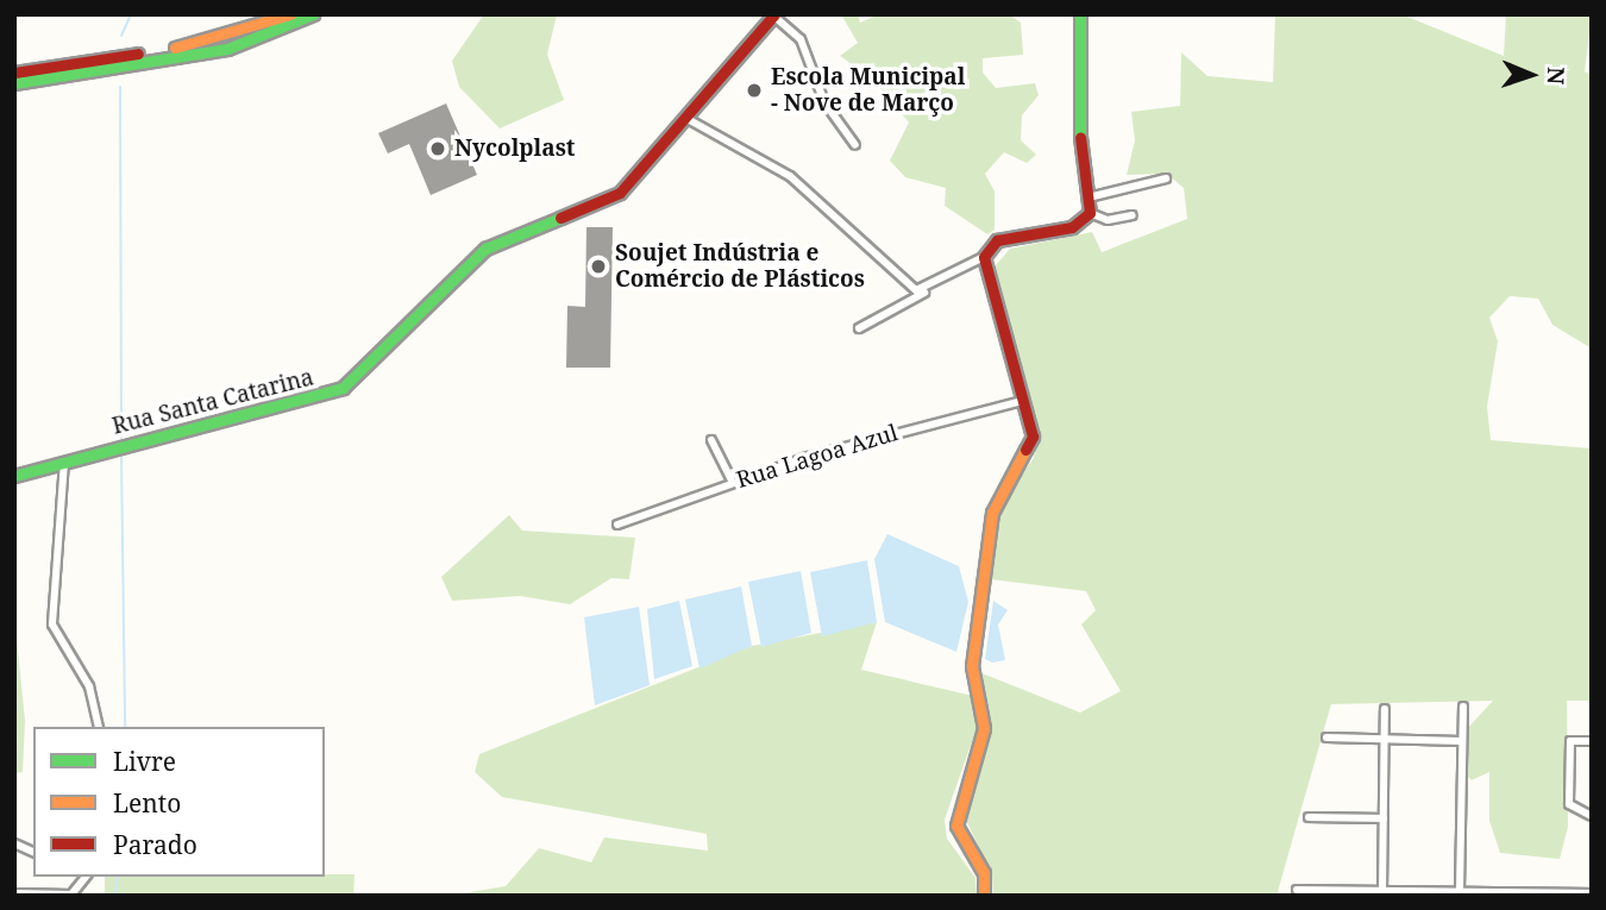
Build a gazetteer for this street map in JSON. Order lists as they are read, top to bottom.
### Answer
{
  "streets": {
    "main road": ["Rua Santa Catarina"],
    "street": ["Rua Lagoa Azul"]
  },
  "places": ["Escola Municipal - Nove de Março", "Nycolplast", "Soujet Indústria e Comércio de Plásticos"],
  "legend": ["Livre", "Lento", "Parado"],
  "north": "right"
}
